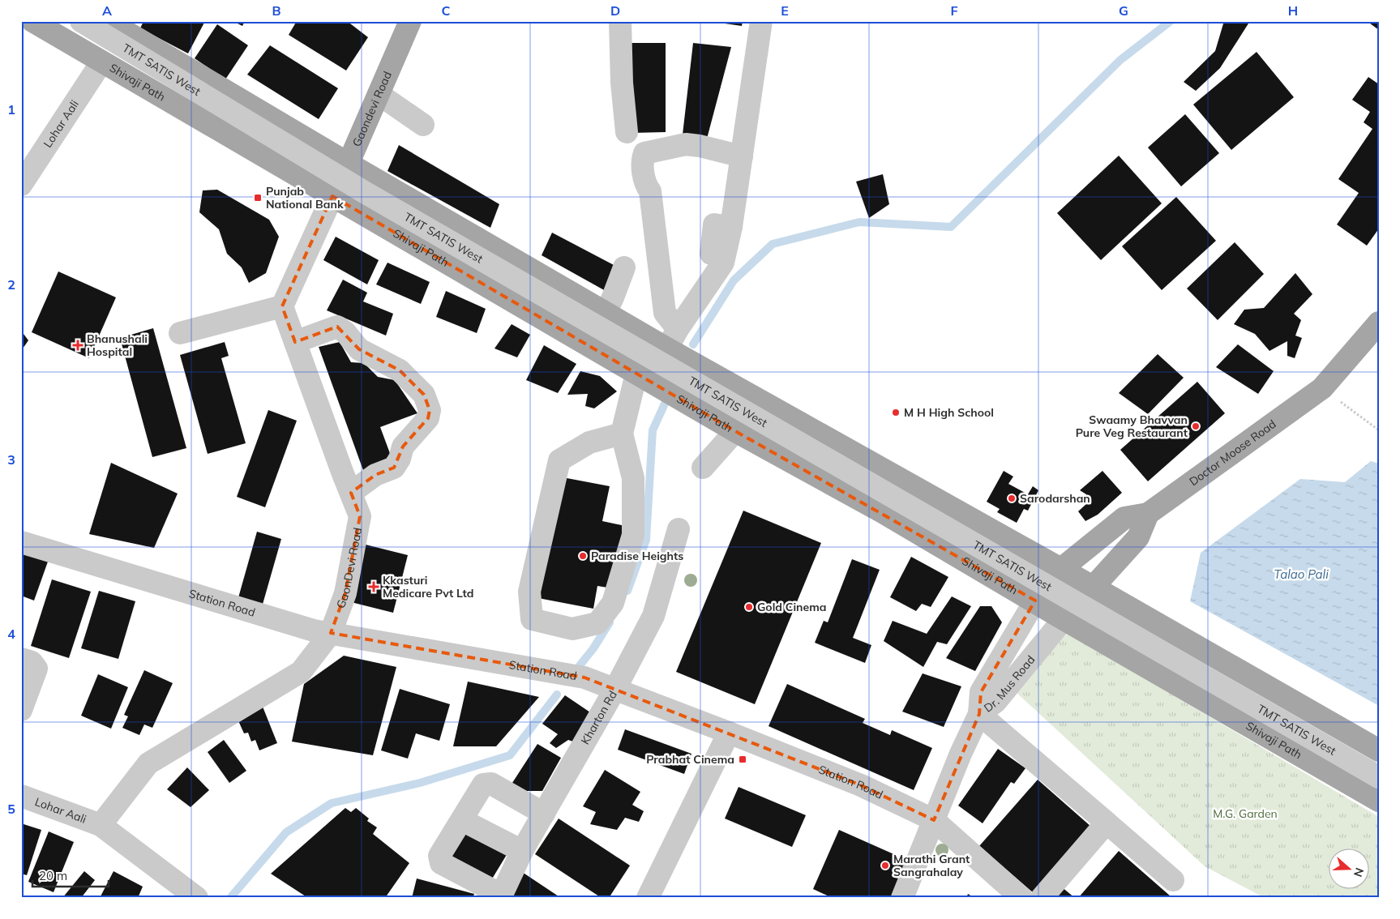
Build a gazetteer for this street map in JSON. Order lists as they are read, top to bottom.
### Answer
{
  "streets": {
    "main road": ["Shivaji Path", "Gaondevi Road", "Doctor Moose Road"],
    "street": [
      "TMT SATIS West",
      "Lohar Aali",
      "GaonDevi Road",
      "Station Road",
      "Dr. Mus Road",
      "Kharton Rd"
    ]
  },
  "crossings": [
    ["Shivaji Path", "Gaondevi Road"],
    ["Shivaji Path", "Lohar Aali"],
    ["Shivaji Path", "Dr. Mus Road"],
    ["Lohar Aali", "GaonDevi Road"],
    ["GaonDevi Road", "Station Road"],
    ["Station Road", "Dr. Mus Road"],
    ["Station Road", "Kharton Rd"]
  ],
  "water": ["Talao Pali"],
  "parks": ["M.G. Garden"],
  "places": {
    "transit": ["Punjab National Bank", "Prabhat Cinema"],
    "health": ["Bhanushali Hospital", "Kkasturi Medicare Pvt Ltd"],
    "other": [
      "M H High School",
      "Swaamy Bhavvan Pure Veg Restaurant",
      "Sarodarshan",
      "Paradise Heights",
      "Gold Cinema",
      "Marathi Grant Sangrahalay"
    ]
  },
  "scale_bar": "20 m",
  "north": "right",
  "grid": {
    "columns": [
      "A",
      "B",
      "C",
      "D",
      "E",
      "F",
      "G",
      "H"
    ],
    "rows": [
      "1",
      "2",
      "3",
      "4",
      "5"
    ]
  }
}
